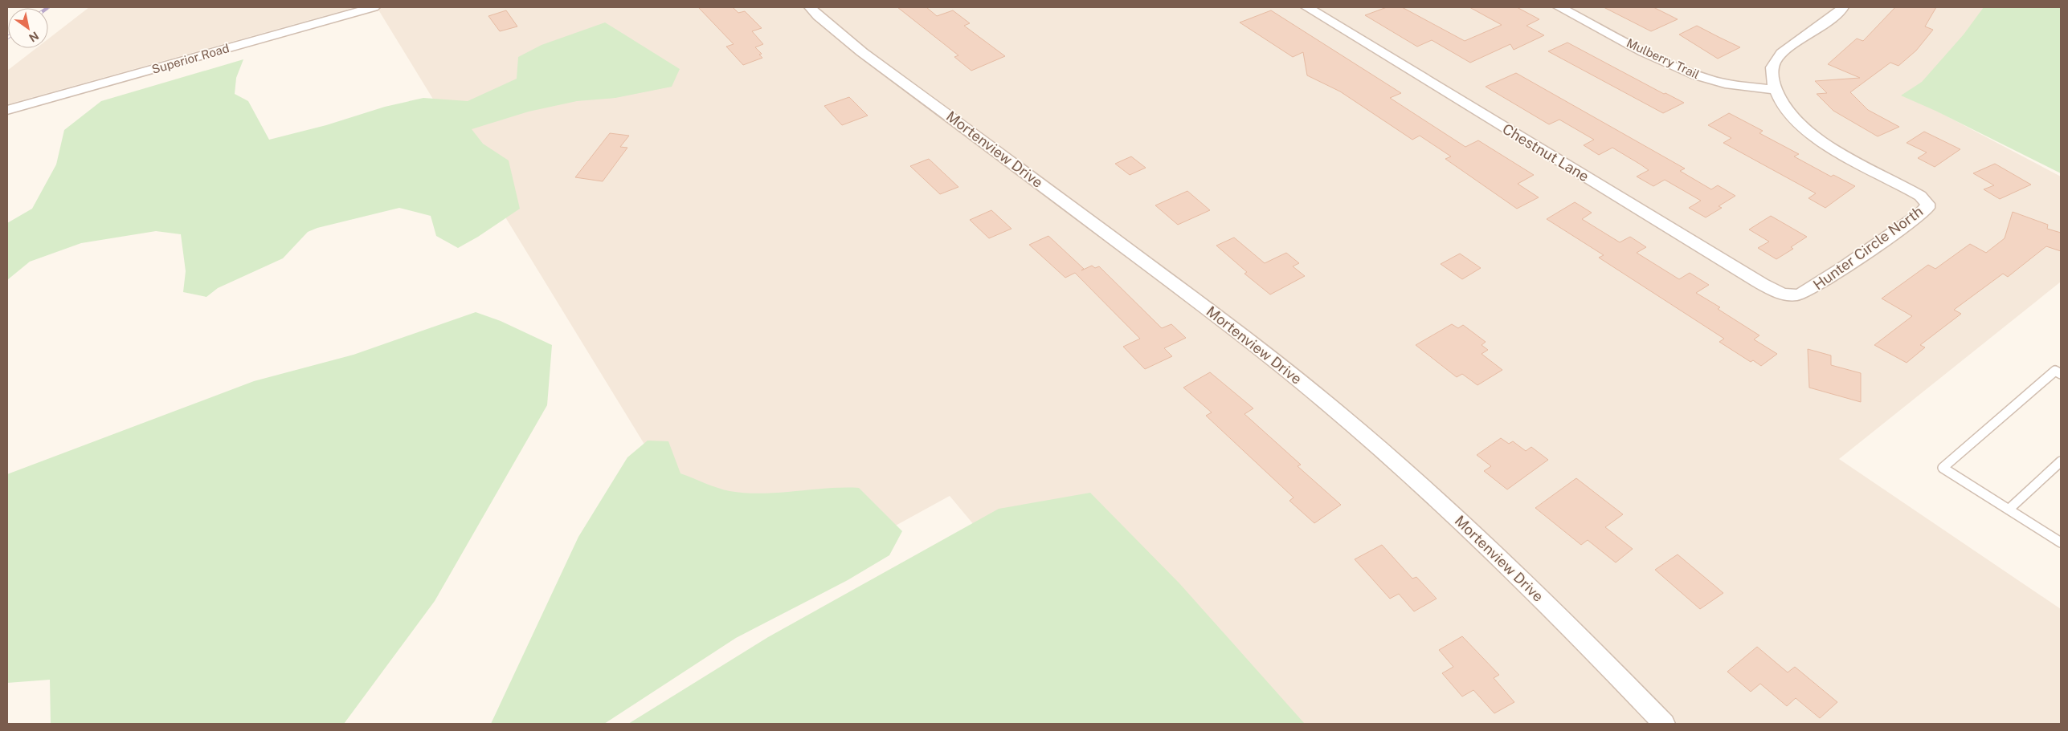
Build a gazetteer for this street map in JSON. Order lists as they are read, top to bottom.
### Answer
{
  "streets": {
    "street": [
      "Superior Road",
      "Mulberry Trail",
      "Mortenview Drive",
      "Chestnut Lane",
      "Hunter Circle North"
    ]
  },
  "crossings": [
    ["Mulberry Trail", "Hunter Circle North"],
    ["Chestnut Lane", "Hunter Circle North"]
  ],
  "north": "bottom right"
}
